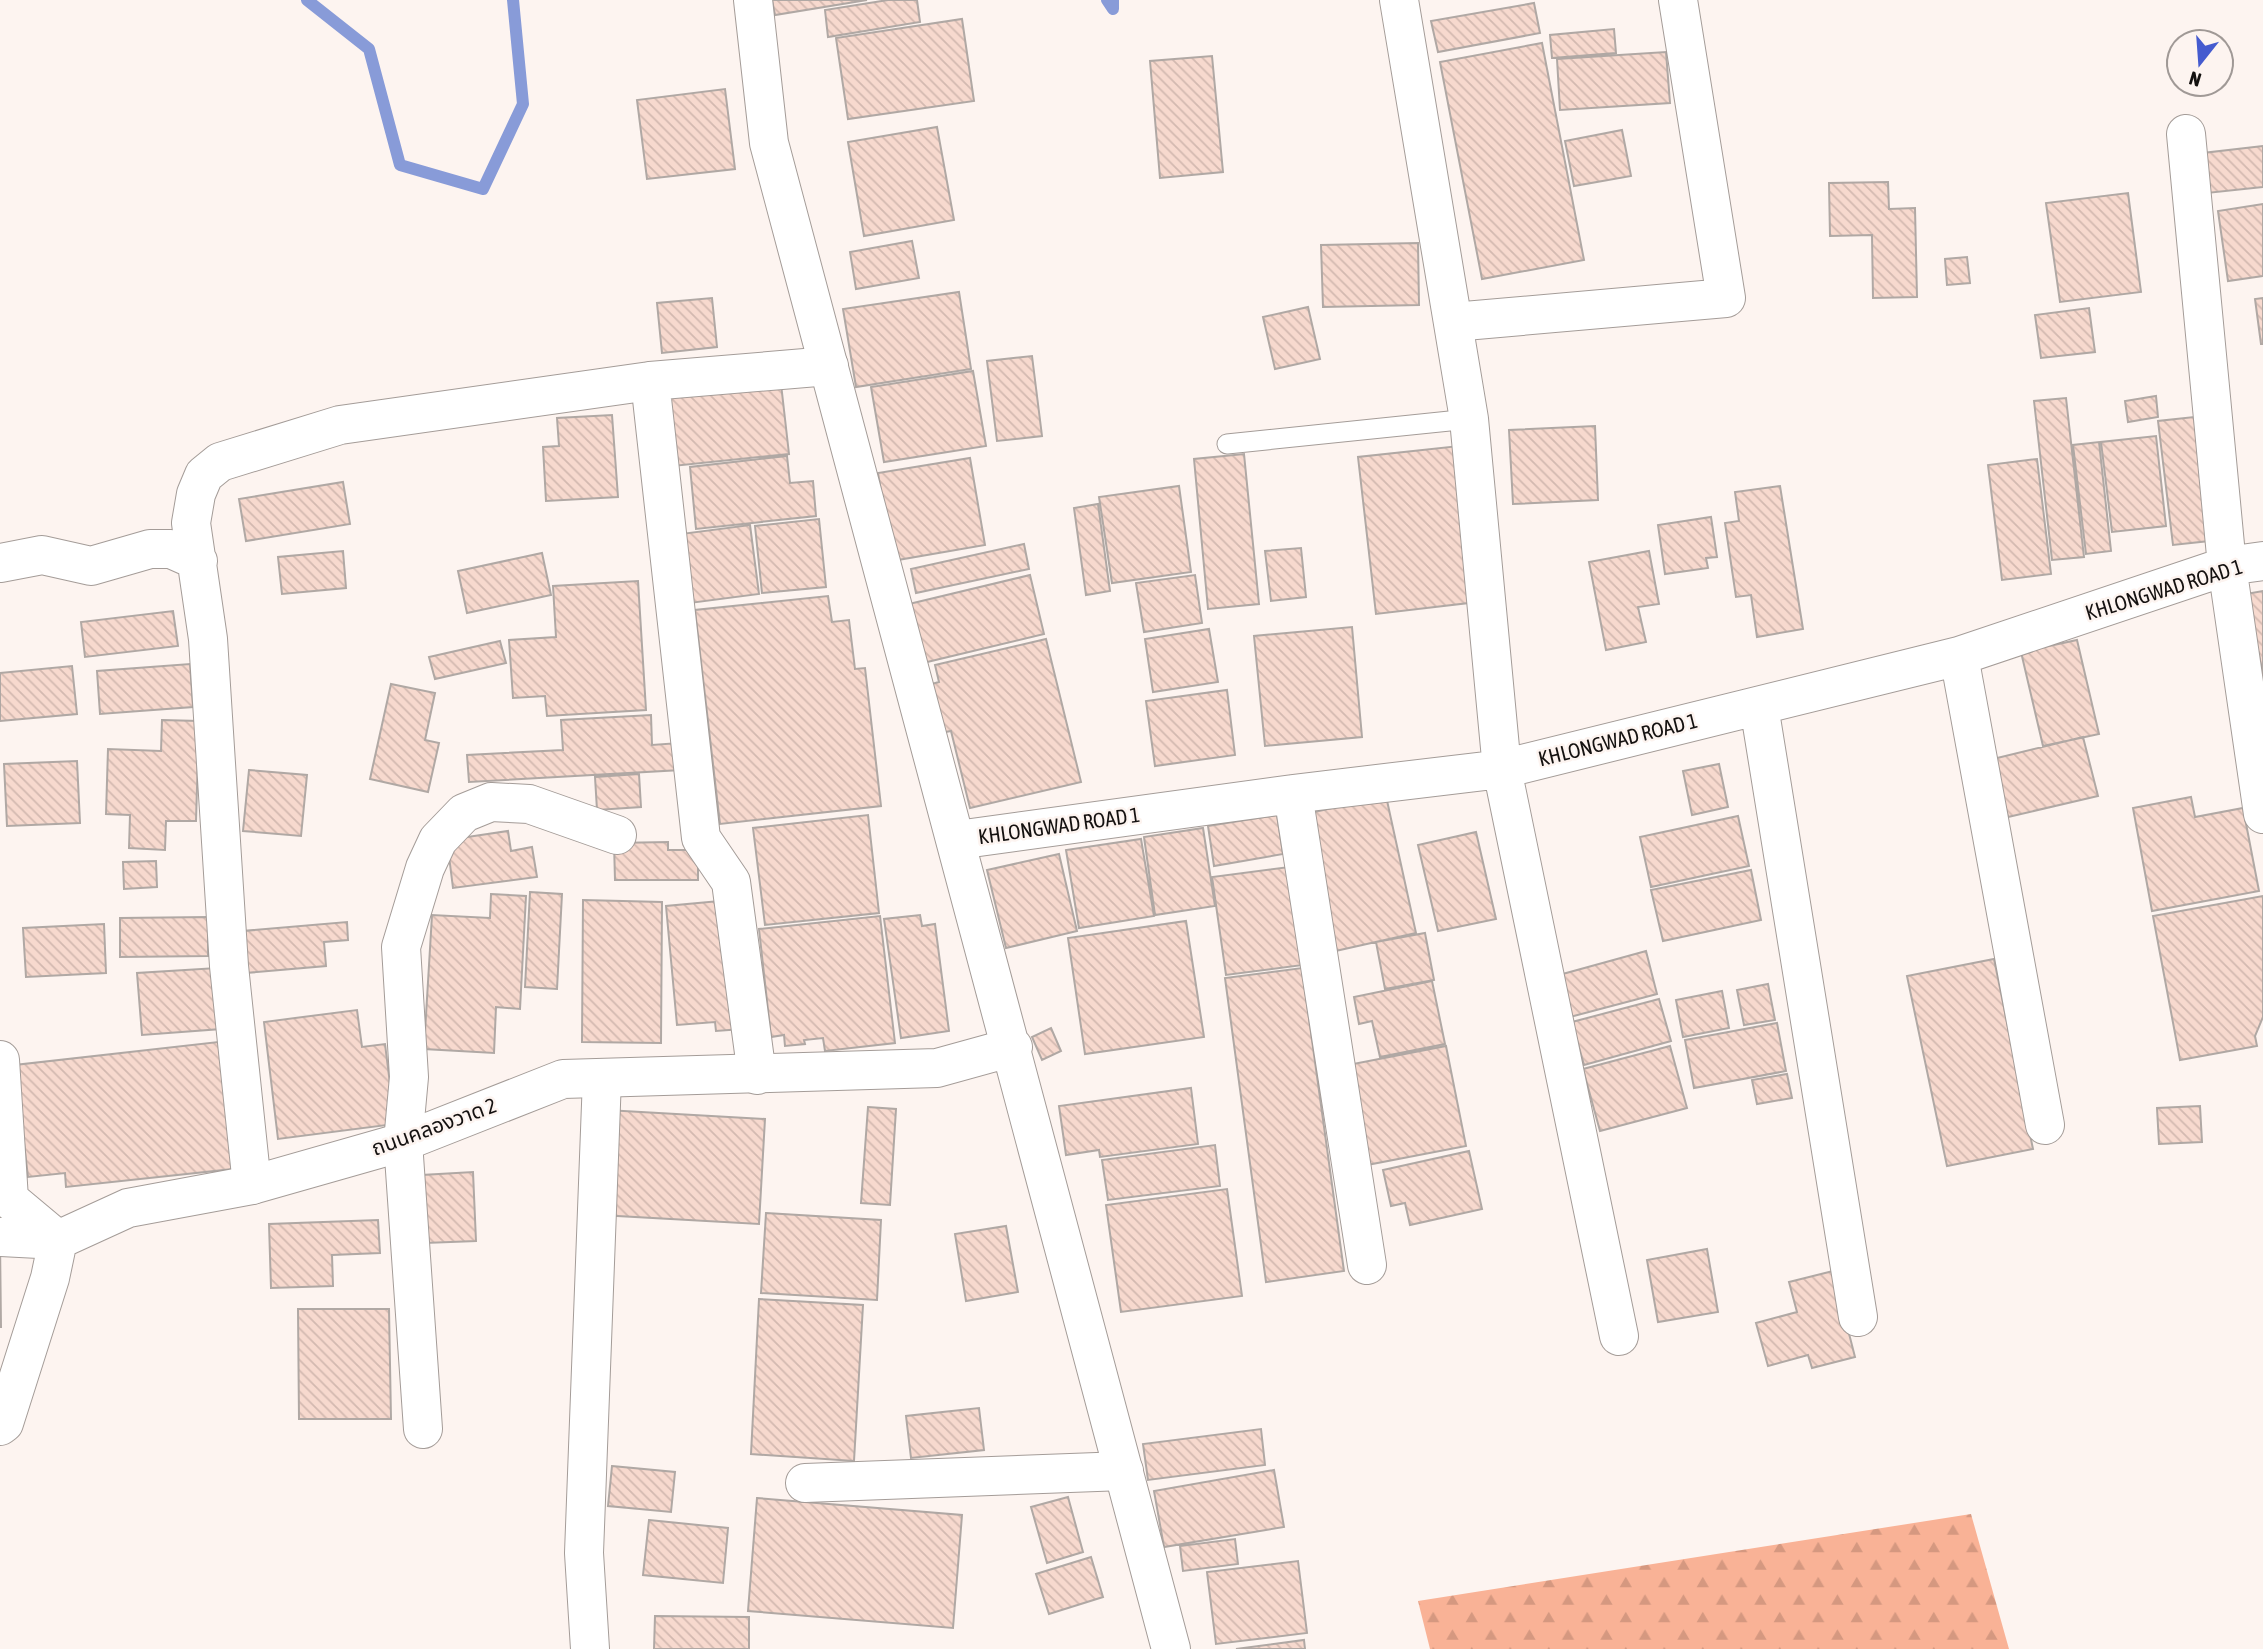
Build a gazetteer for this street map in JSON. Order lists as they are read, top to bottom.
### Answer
{
  "streets": {
    "street": ["KHLONGWAD ROAD 1", "ถนนคลองวาด 2"]
  },
  "north": "bottom"
}
